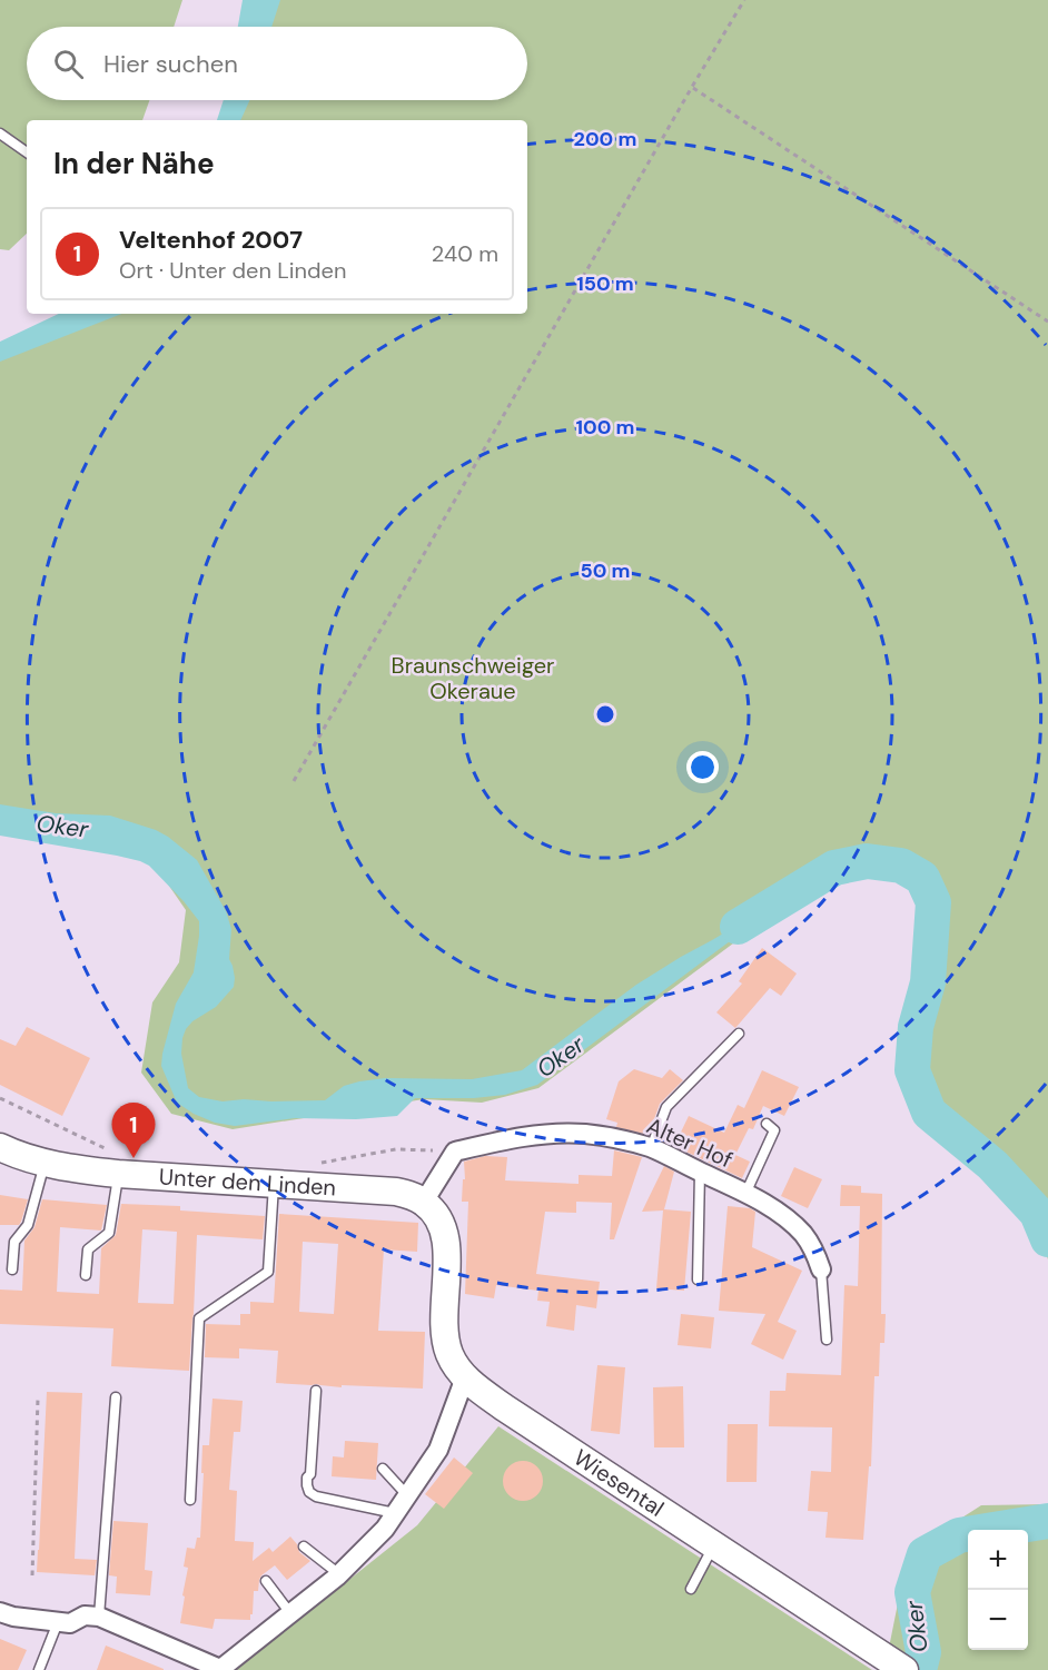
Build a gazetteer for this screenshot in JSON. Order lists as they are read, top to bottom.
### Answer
{
  "streets": {
    "street": ["Alter Hof", "Unter den Linden", "Wiesental"]
  },
  "crossings": [
    ["Unter den Linden", "Wiesental"]
  ],
  "water": ["Oker"],
  "parks": ["Braunschweiger Okeraue"],
  "page": {
    "search": "Hier suchen",
    "heading": "In der Nähe",
    "list": [
      {
        "mark": "1",
        "name": "Veltenhof 2007",
        "note": "Ort · Unter den Linden",
        "value": "240 m"
      }
    ],
    "pins": "1",
    "map_buttons": ["+", "−"]
  },
  "rings": [
    "200 m",
    "150 m",
    "100 m",
    "50 m"
  ]
}
